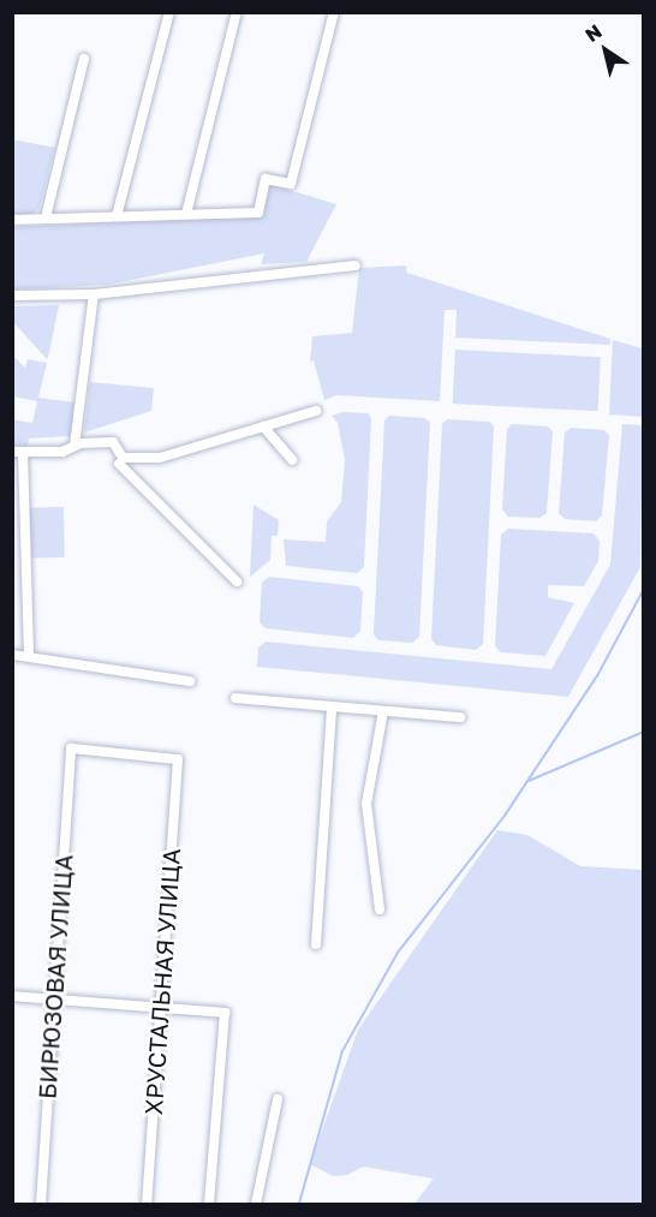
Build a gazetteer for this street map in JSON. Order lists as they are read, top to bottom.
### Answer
{
  "streets": {
    "street": ["БИРЮЗОВАЯ УЛИЦА", "ХРУСТАЛЬНАЯ УЛИЦА"]
  },
  "crossings": [
    ["БИРЮЗОВАЯ УЛИЦА", "ХРУСТАЛЬНАЯ УЛИЦА"]
  ],
  "north": "top left"
}
